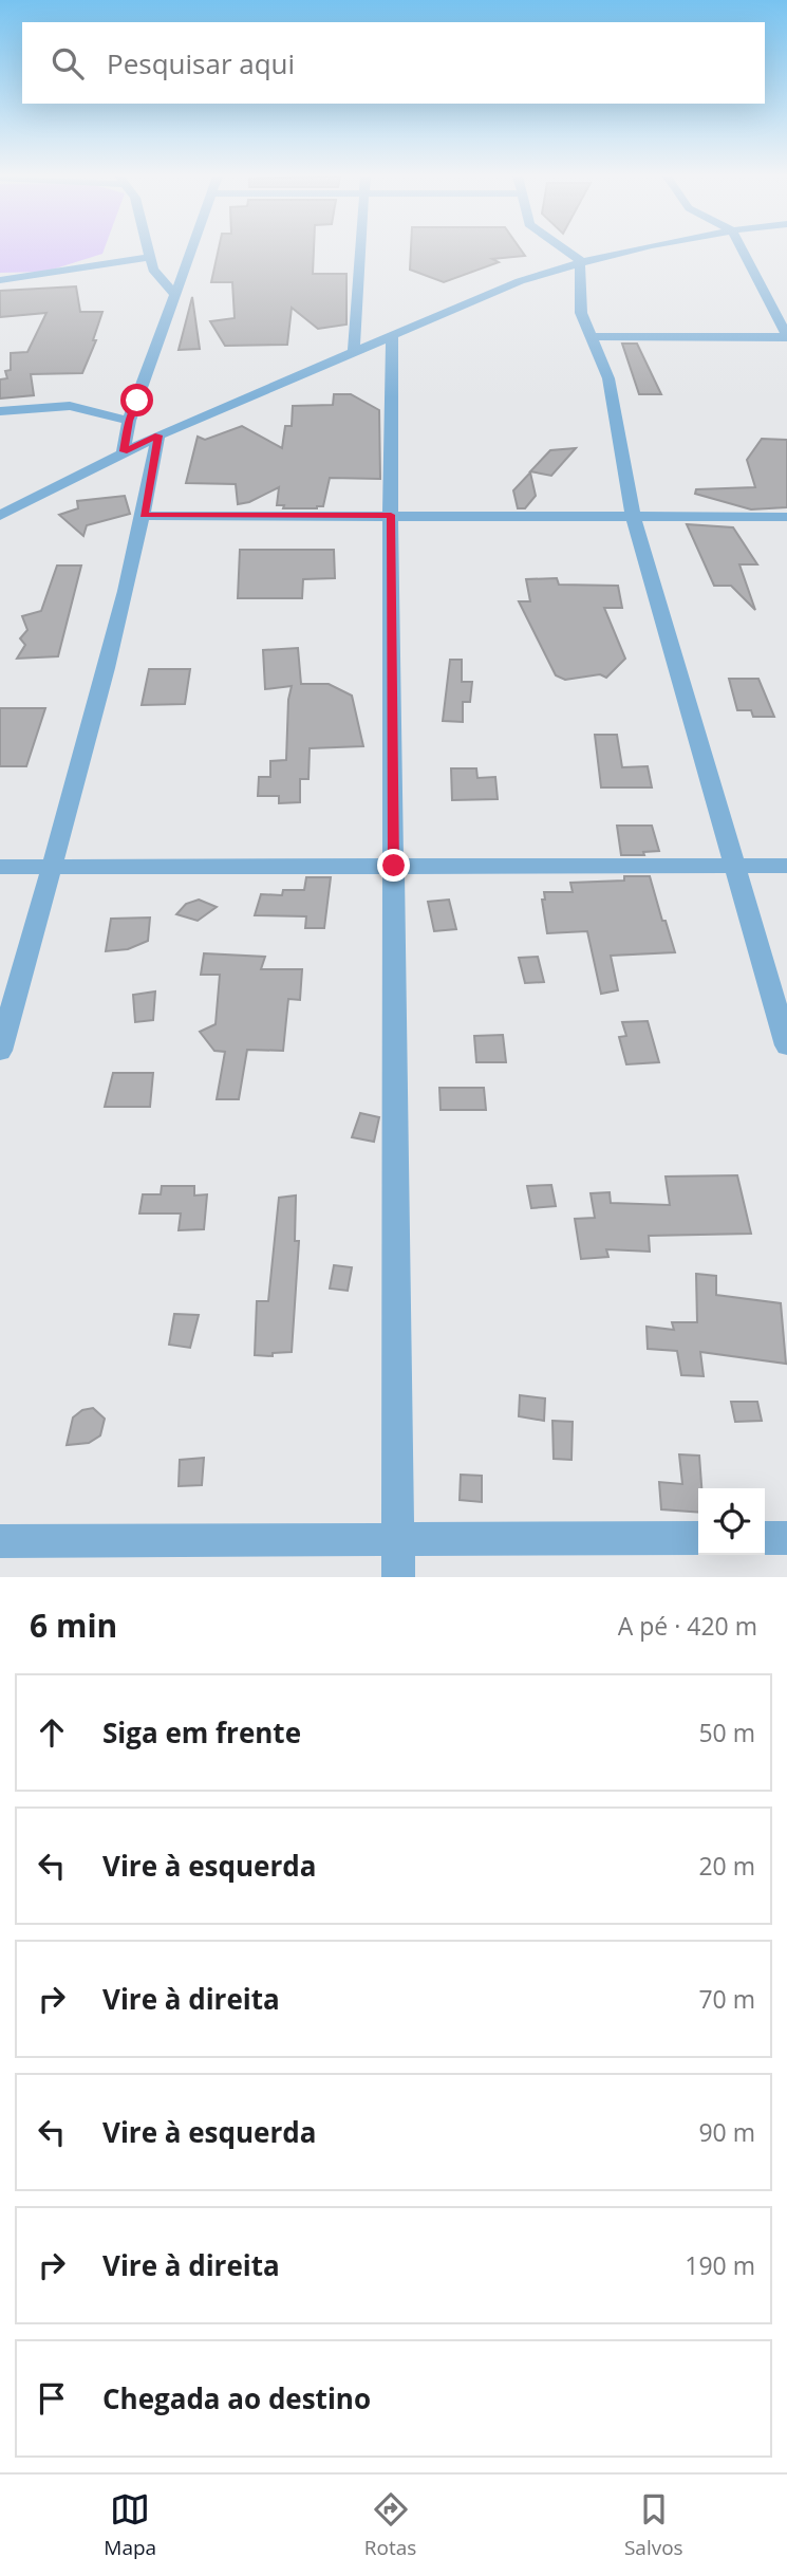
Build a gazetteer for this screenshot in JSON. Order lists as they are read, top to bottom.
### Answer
{
  "page": {
    "search": "Pesquisar aqui",
    "heading": ["6 min", "A pé · 420 m"],
    "list": [
      ["Siga em frente", "50 m"],
      ["Vire à esquerda", "20 m"],
      ["Vire à direita", "70 m"],
      ["Vire à esquerda", "90 m"],
      ["Vire à direita", "190 m"],
      "Chegada ao destino"
    ],
    "nav": ["Mapa", "Rotas", "Salvos"]
  }
}
